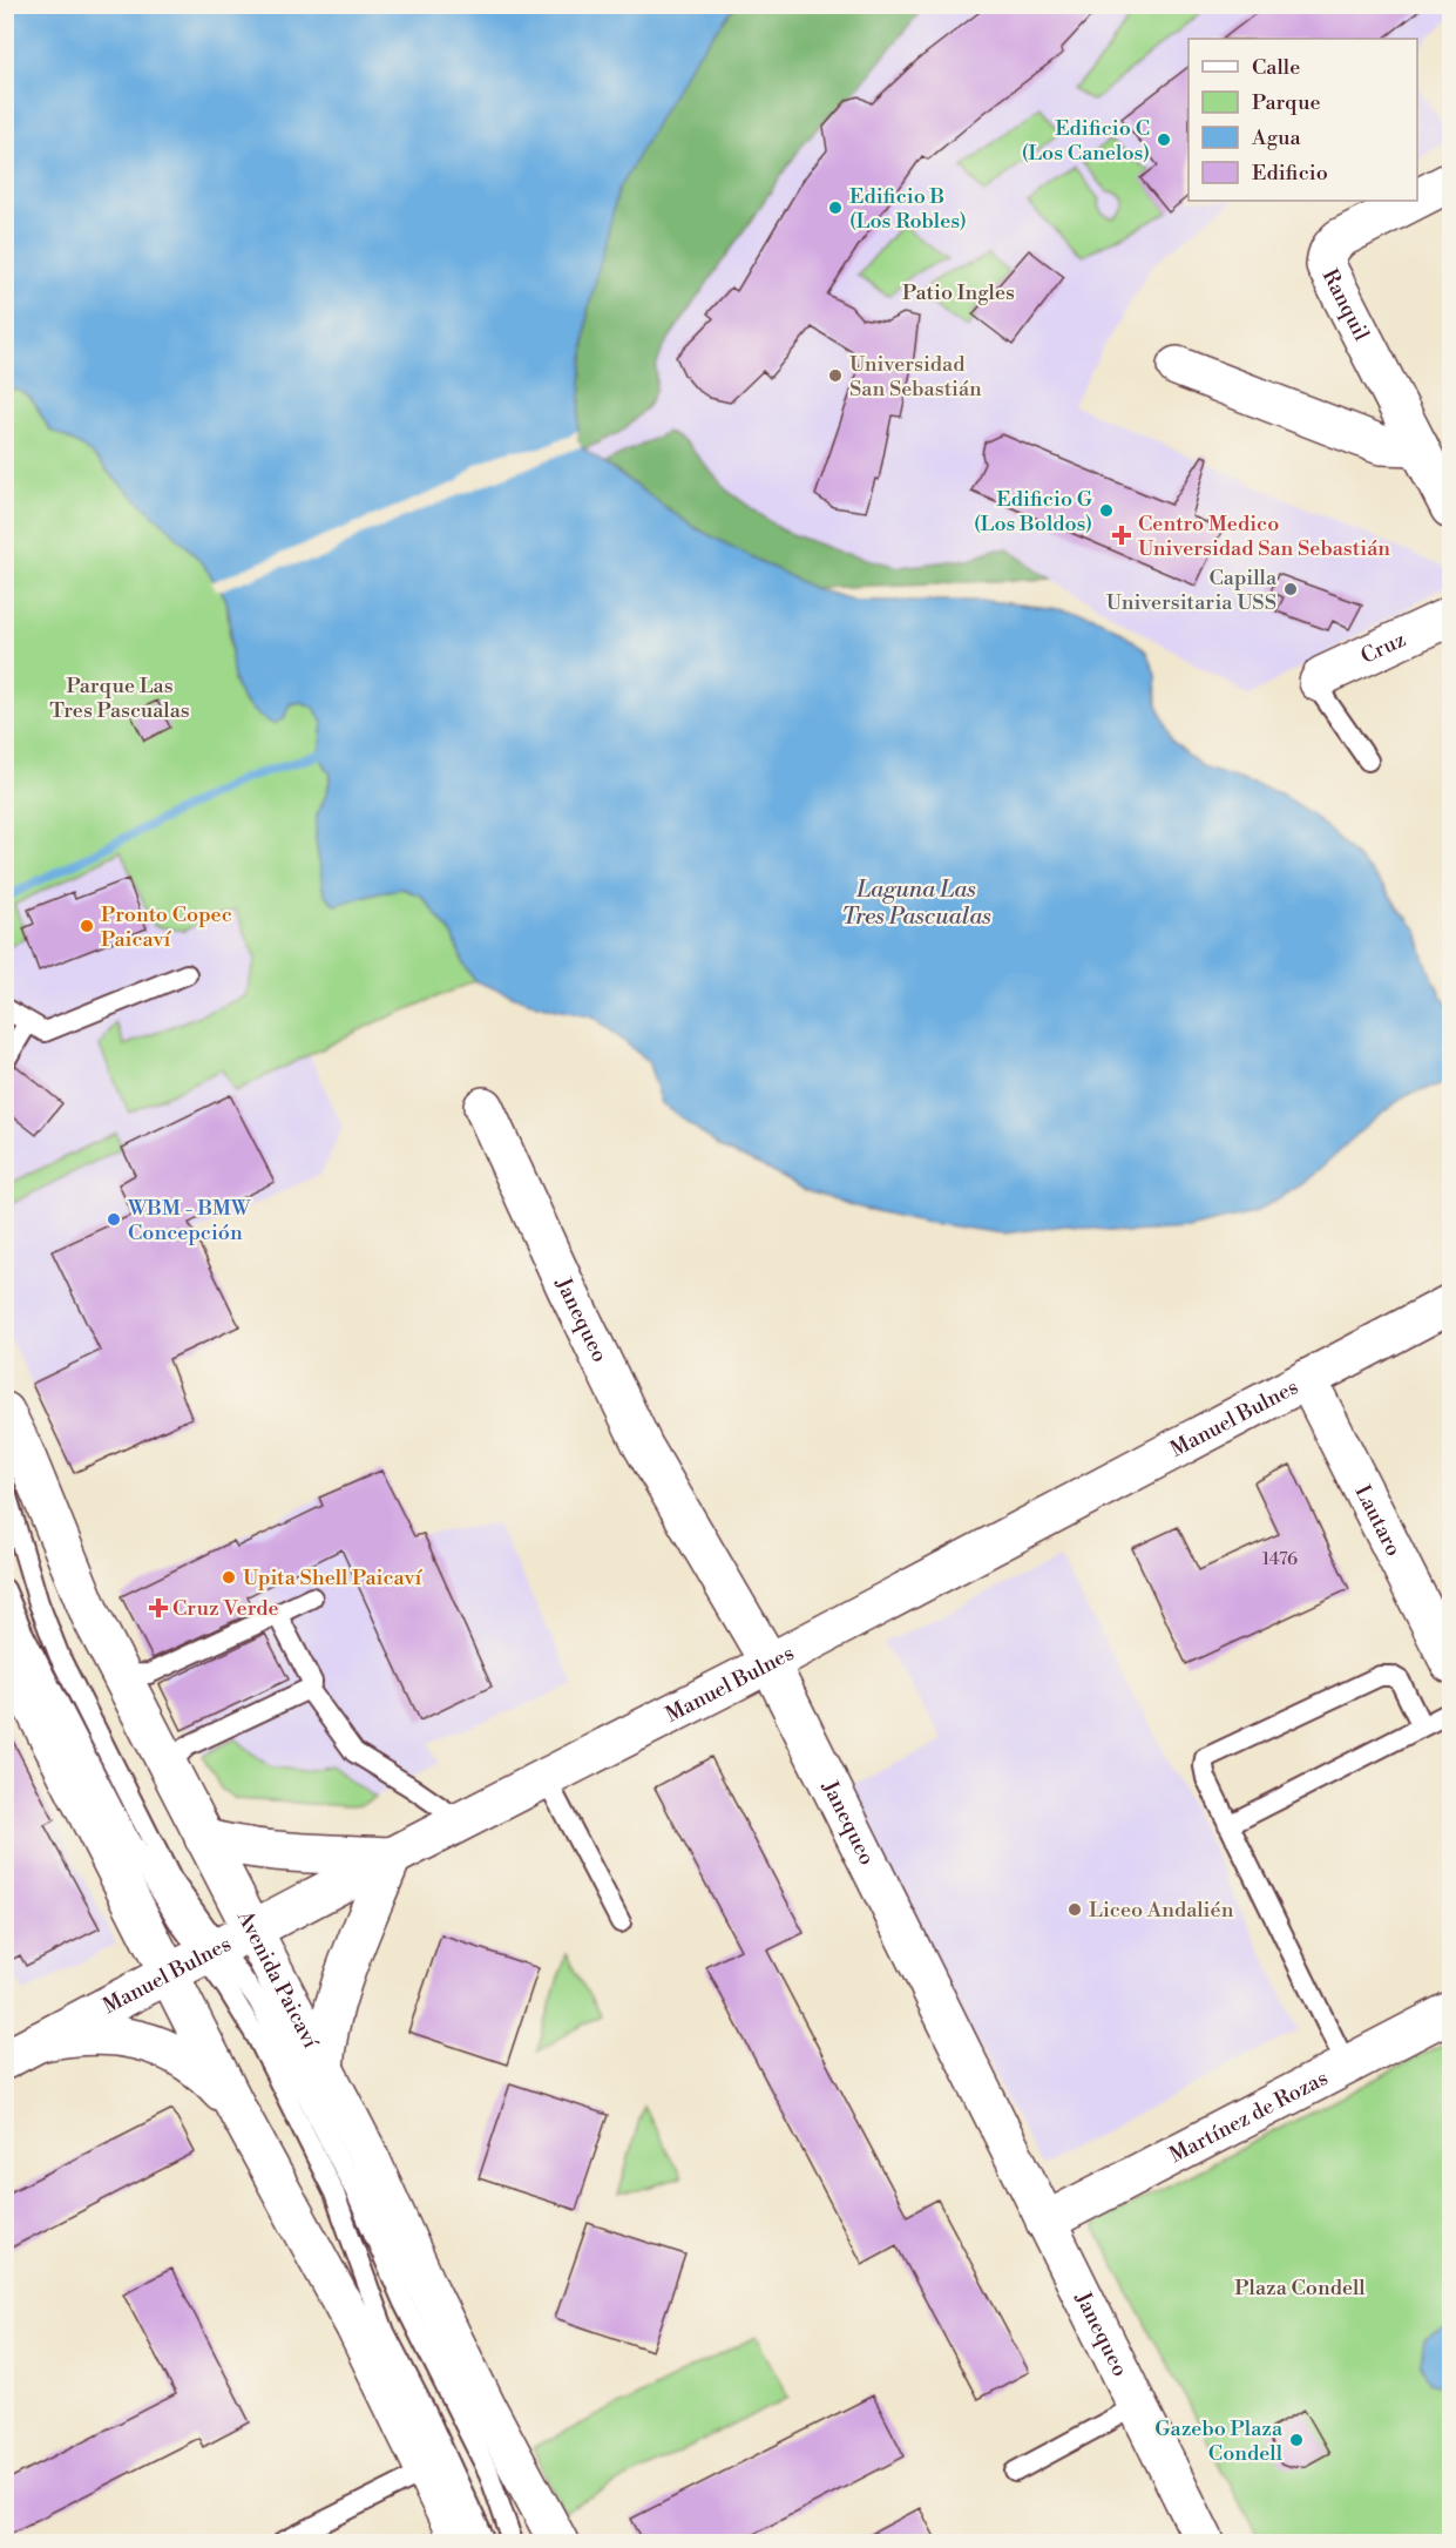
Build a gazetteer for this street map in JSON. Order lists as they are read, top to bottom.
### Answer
{
  "streets": {
    "main road": [
      "Ranquil",
      "Cruz",
      "Janequeo",
      "Manuel Bulnes",
      "Lautaro",
      "Avenida Paicaví",
      "Martínez de Rozas"
    ]
  },
  "crossings": [
    ["Janequeo", "Manuel Bulnes"],
    ["Janequeo", "Martínez de Rozas"],
    ["Manuel Bulnes", "Lautaro"],
    ["Manuel Bulnes", "Avenida Paicaví"]
  ],
  "water": ["Laguna Las Tres Pascualas"],
  "parks": ["Patio Ingles", "Parque Las Tres Pascualas", "Plaza Condell"],
  "places": {
    "other": [
      "Edificio C (Los Canelos)",
      "Edificio B (Los Robles)",
      "Universidad San Sebastián",
      "Edificio G (Los Boldos)",
      "Capilla Universitaria USS",
      "Pronto Copec Paicaví",
      "WBM - BMW Concepción",
      "Upita Shell Paicaví",
      "Liceo Andalién",
      "Gazebo Plaza Condell"
    ],
    "health": ["Centro Medico Universidad San Sebastián", "Cruz Verde"]
  },
  "house_numbers": ["1476"],
  "legend": [
    "Calle",
    "Parque",
    "Agua",
    "Edificio"
  ]
}
